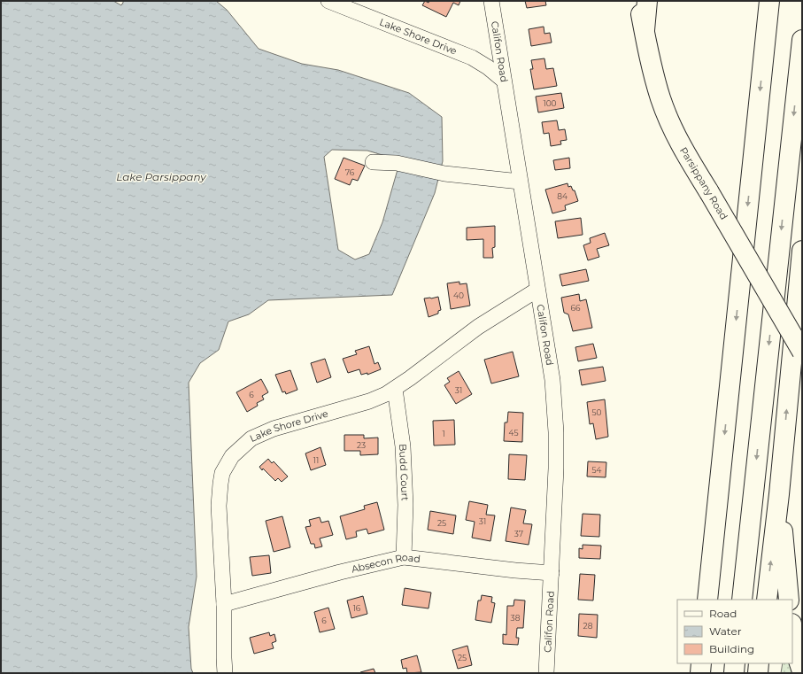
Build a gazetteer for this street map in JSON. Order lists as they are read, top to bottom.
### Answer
{
  "streets": {
    "main road": ["Parsippany Road"],
    "street": [
      "Lake Shore Drive",
      "Califon Road",
      "Budd Court",
      "Absecon Road"
    ]
  },
  "crossings": [
    ["Lake Shore Drive", "Califon Road"],
    ["Lake Shore Drive", "Budd Court"],
    ["Lake Shore Drive", "Absecon Road"],
    ["Califon Road", "Absecon Road"],
    ["Budd Court", "Absecon Road"]
  ],
  "water": ["Lake Parsippany"],
  "house_numbers": [
    "100",
    "76",
    "84",
    "40",
    "66",
    "31",
    "6",
    "50",
    "45",
    "1",
    "23",
    "11",
    "54",
    "31",
    "25",
    "37",
    "16",
    "38",
    "6",
    "28",
    "25"
  ],
  "legend": ["Road", "Water", "Building"]
}
